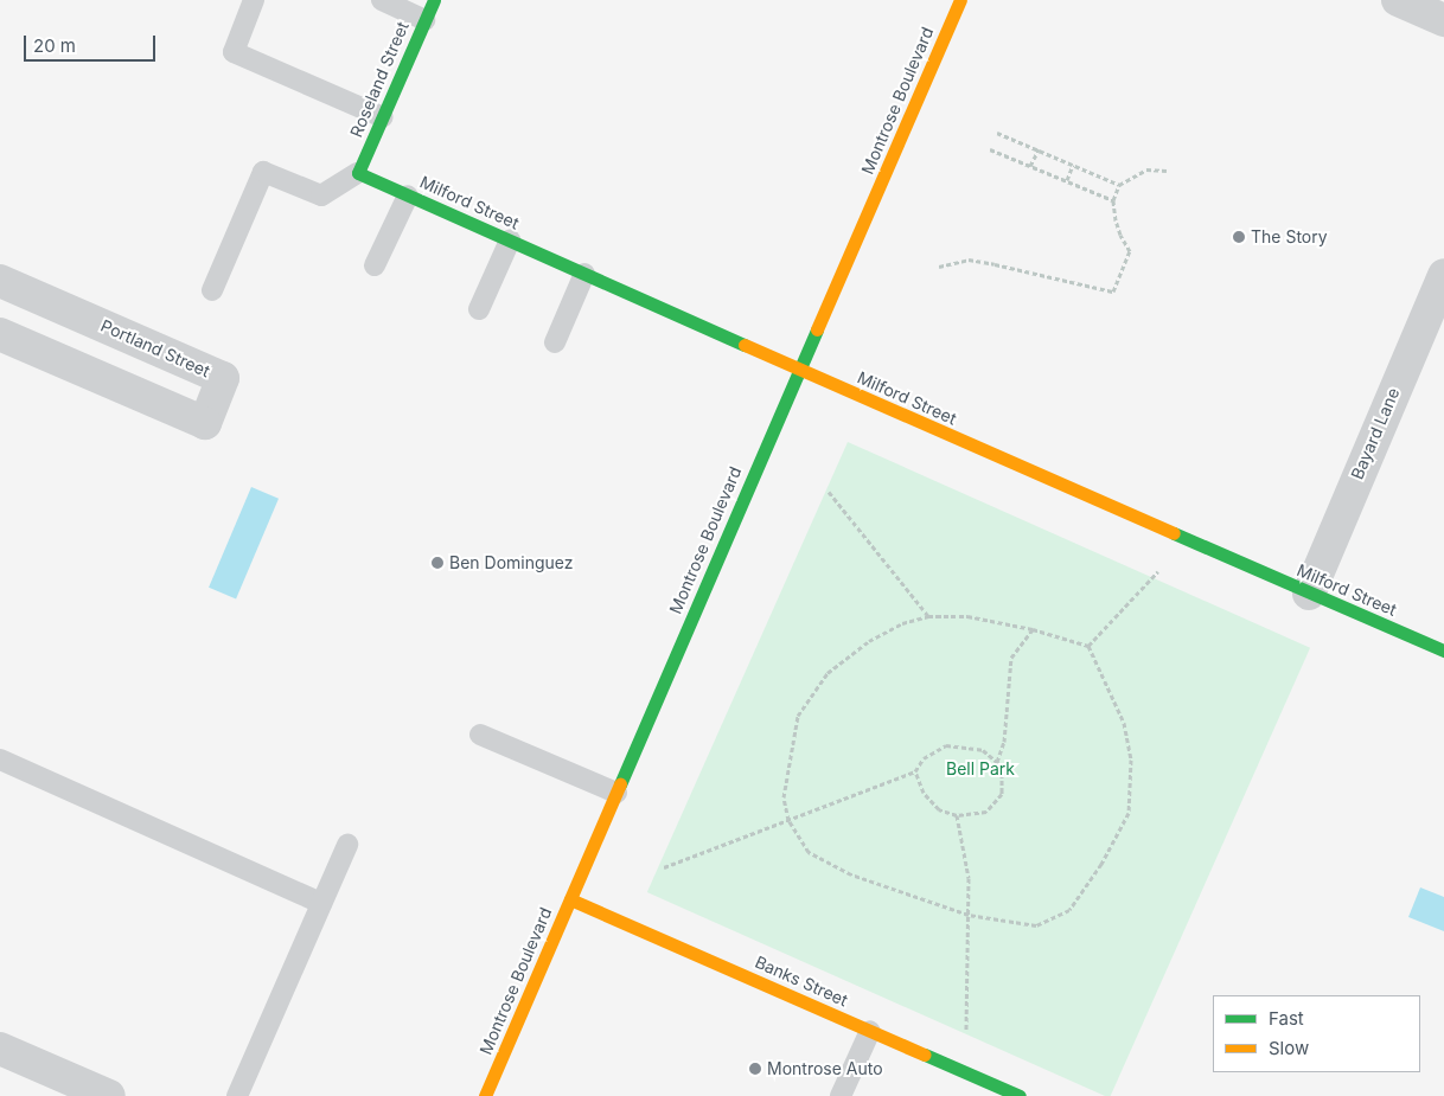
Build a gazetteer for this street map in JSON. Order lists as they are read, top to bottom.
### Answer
{
  "streets": {
    "street": [
      "Roseland Street",
      "Montrose Boulevard",
      "Milford Street",
      "Portland Street",
      "Bayard Lane",
      "Banks Street"
    ]
  },
  "crossings": [
    ["Roseland Street", "Milford Street"],
    ["Montrose Boulevard", "Milford Street"],
    ["Montrose Boulevard", "Banks Street"],
    ["Milford Street", "Bayard Lane"]
  ],
  "parks": ["Bell Park"],
  "places": ["The Story", "Ben Dominguez", "Montrose Auto"],
  "legend": ["Fast", "Slow"],
  "scale_bar": "20 m"
}
